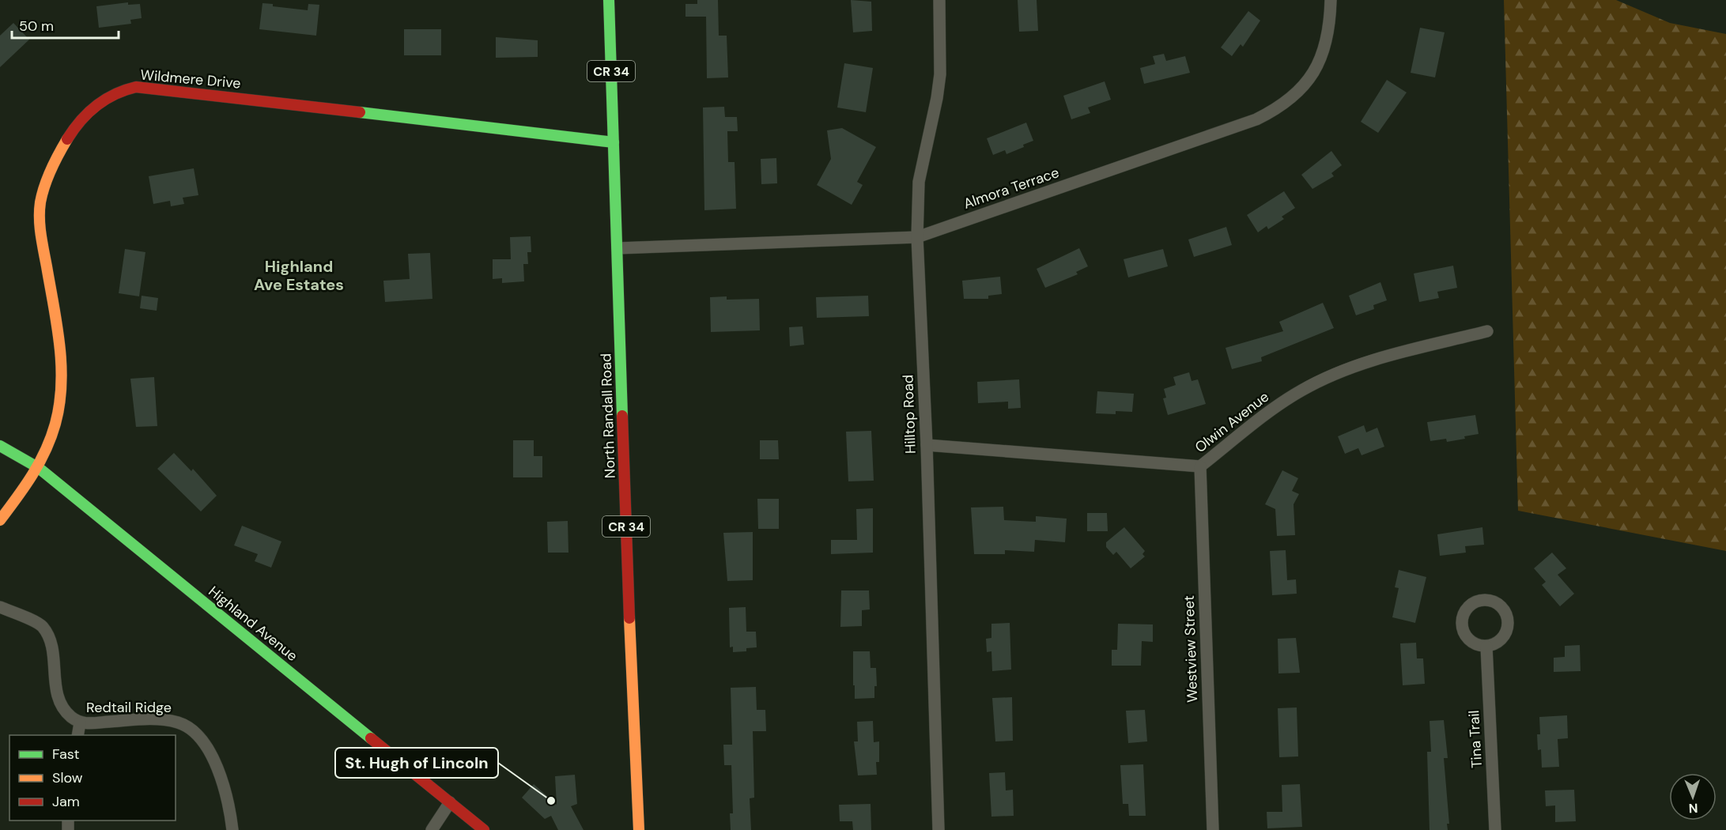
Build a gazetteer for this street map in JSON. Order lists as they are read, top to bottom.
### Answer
{
  "streets": {
    "main road": [
      "CR 34",
      "Wildmere Drive",
      "North Randall Road",
      "Highland Avenue"
    ],
    "street": [
      "Almora Terrace",
      "Hilltop Road",
      "Olwin Avenue",
      "Westview Street",
      "Redtail Ridge",
      "Tina Trail"
    ]
  },
  "crossings": [
    ["Wildmere Drive", "North Randall Road"],
    ["Wildmere Drive", "Highland Avenue"],
    ["Almora Terrace", "Hilltop Road"],
    ["Almora Terrace", "North Randall Road"],
    ["Hilltop Road", "Olwin Avenue"],
    ["Olwin Avenue", "Westview Street"]
  ],
  "districts": ["Highland Ave Estates"],
  "places": ["St. Hugh of Lincoln"],
  "legend": ["Fast", "Slow", "Jam"],
  "scale_bar": "50 m",
  "north": "bottom"
}
